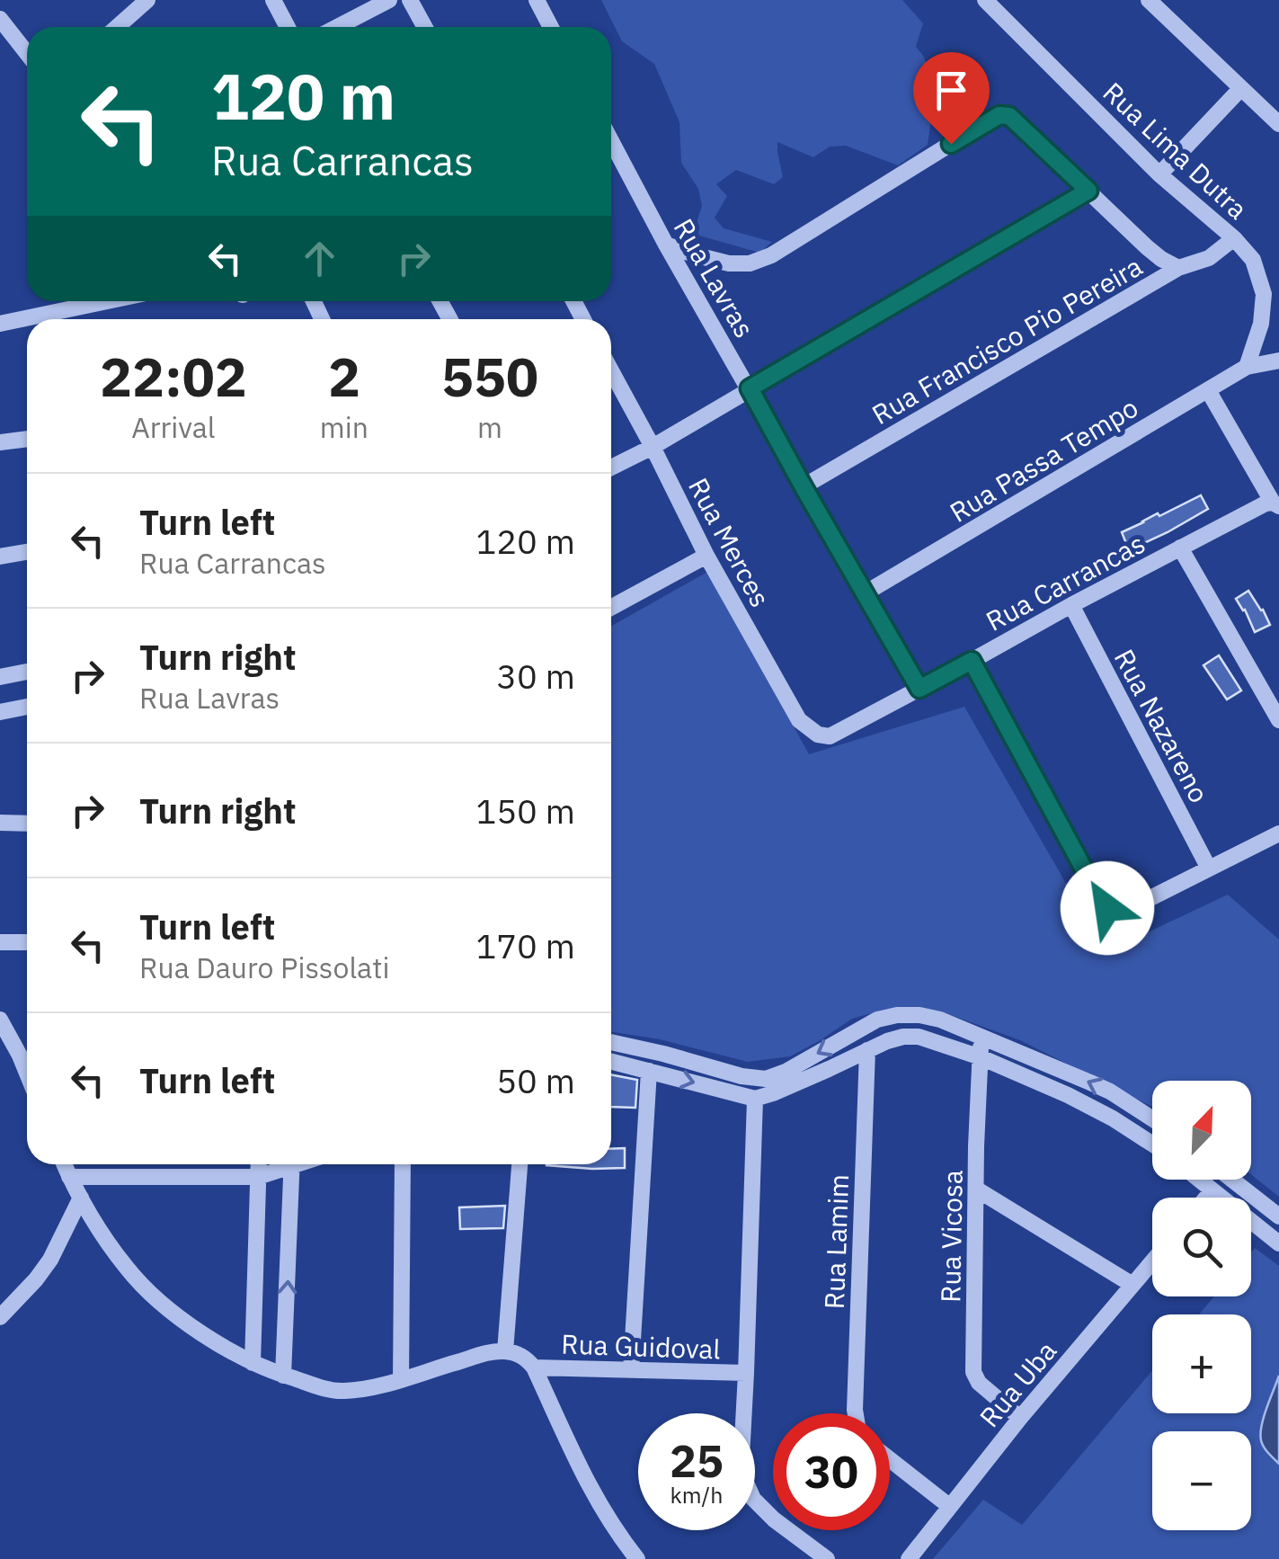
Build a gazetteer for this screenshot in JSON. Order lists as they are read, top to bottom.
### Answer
{
  "streets": {
    "street": [
      "Rua Lima Dutra",
      "Rua Lavras",
      "Rua Francisco Pio Pereira",
      "Rua Passa Tempo",
      "Rua Merces",
      "Rua Carrancas",
      "Rua Nazareno",
      "Rua Vicosa",
      "Rua Lamim",
      "Rua Guidoval",
      "Rua Uba"
    ]
  },
  "crossings": [
    ["Rua Lima Dutra", "Rua Francisco Pio Pereira"],
    ["Rua Lima Dutra", "Rua Passa Tempo"],
    ["Rua Lavras", "Rua Francisco Pio Pereira"],
    ["Rua Lavras", "Rua Passa Tempo"],
    ["Rua Lavras", "Rua Carrancas"],
    ["Rua Merces", "Rua Carrancas"],
    ["Rua Carrancas", "Rua Nazareno"],
    ["Rua Vicosa", "Rua Uba"]
  ],
  "north": "top right",
  "page": {
    "turn": ["120 m", "Rua Carrancas"],
    "eta": [
      "22:02",
      "Arrival",
      "2",
      "min",
      "550",
      "m"
    ],
    "list": [
      {
        "name": "Turn left",
        "note": "Rua Carrancas",
        "value": "120 m"
      },
      {
        "name": "Turn right",
        "note": "Rua Lavras",
        "value": "30 m"
      },
      {
        "name": "Turn right",
        "value": "150 m"
      },
      {
        "name": "Turn left",
        "note": "Rua Dauro Pissolati",
        "value": "170 m"
      },
      {
        "name": "Turn left",
        "value": "50 m"
      }
    ],
    "map_buttons": ["+", "−"],
    "speed": "25 km/h",
    "limit": "30"
  }
}
